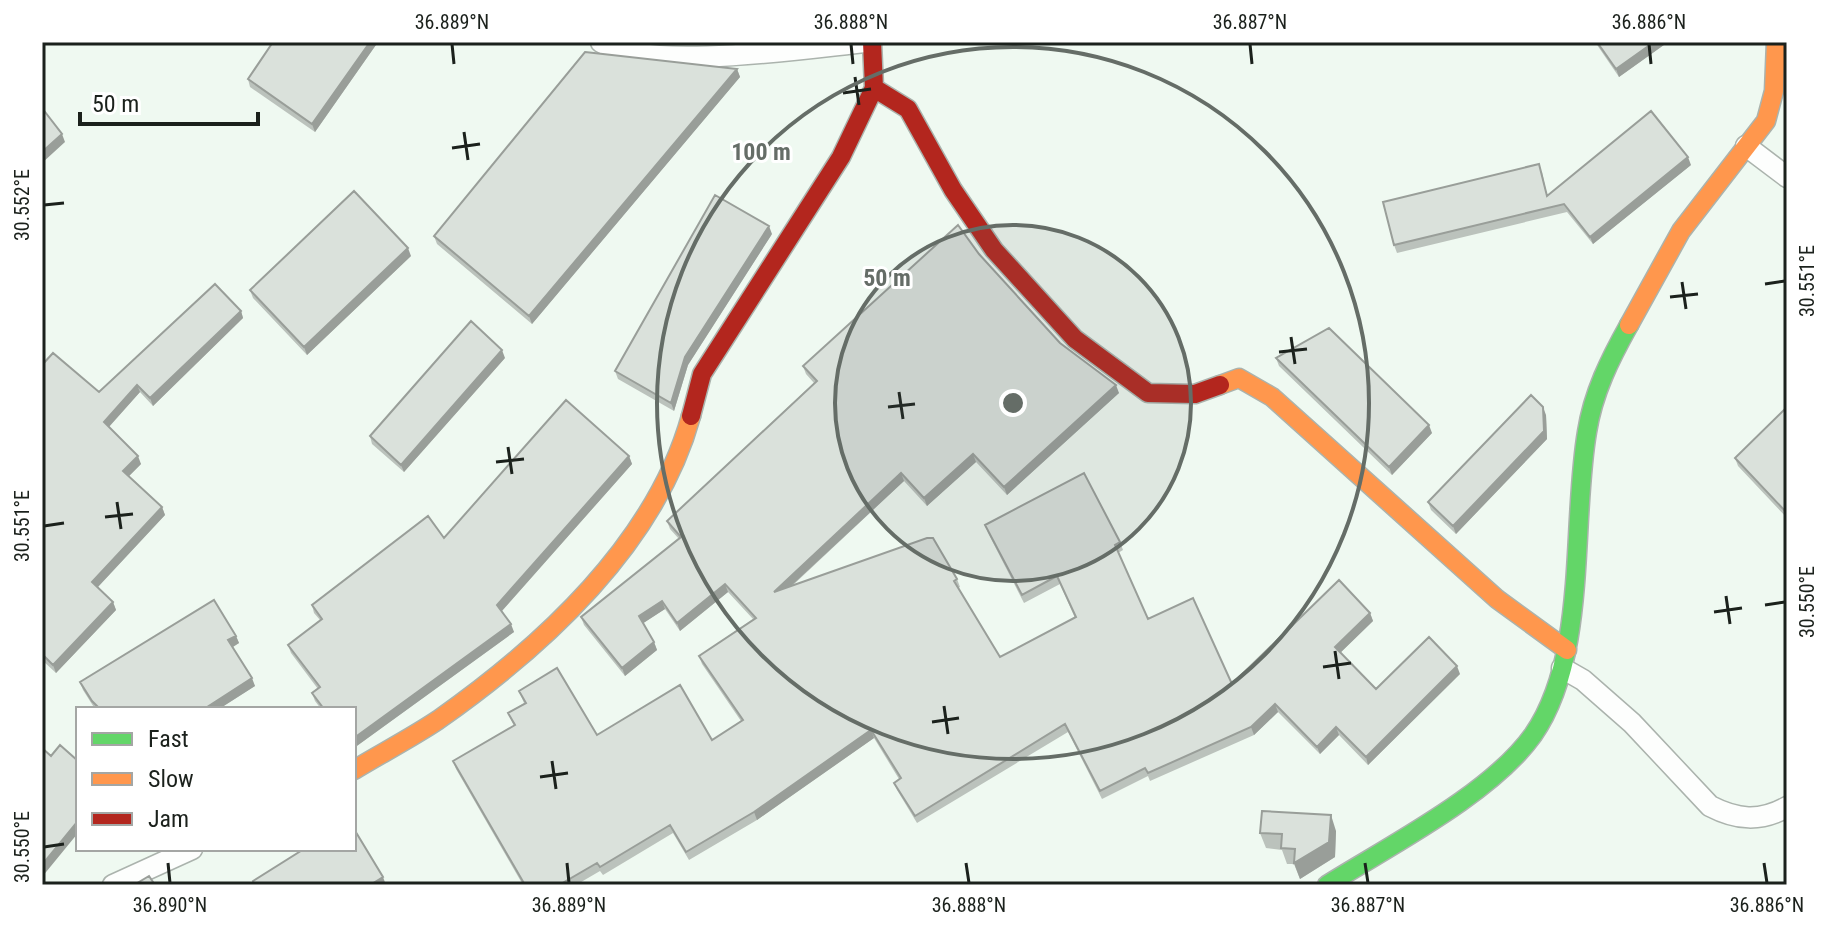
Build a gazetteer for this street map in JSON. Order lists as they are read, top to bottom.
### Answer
{
  "legend": ["Fast", "Slow", "Jam"],
  "scale_bar": "50 m",
  "coordinates": [
    "36.889°N",
    "36.888°N",
    "36.887°N",
    "36.886°N",
    "30.552°E",
    "30.551°E",
    "30.550°E",
    "36.890°N"
  ],
  "rings": ["100 m", "50 m"]
}
